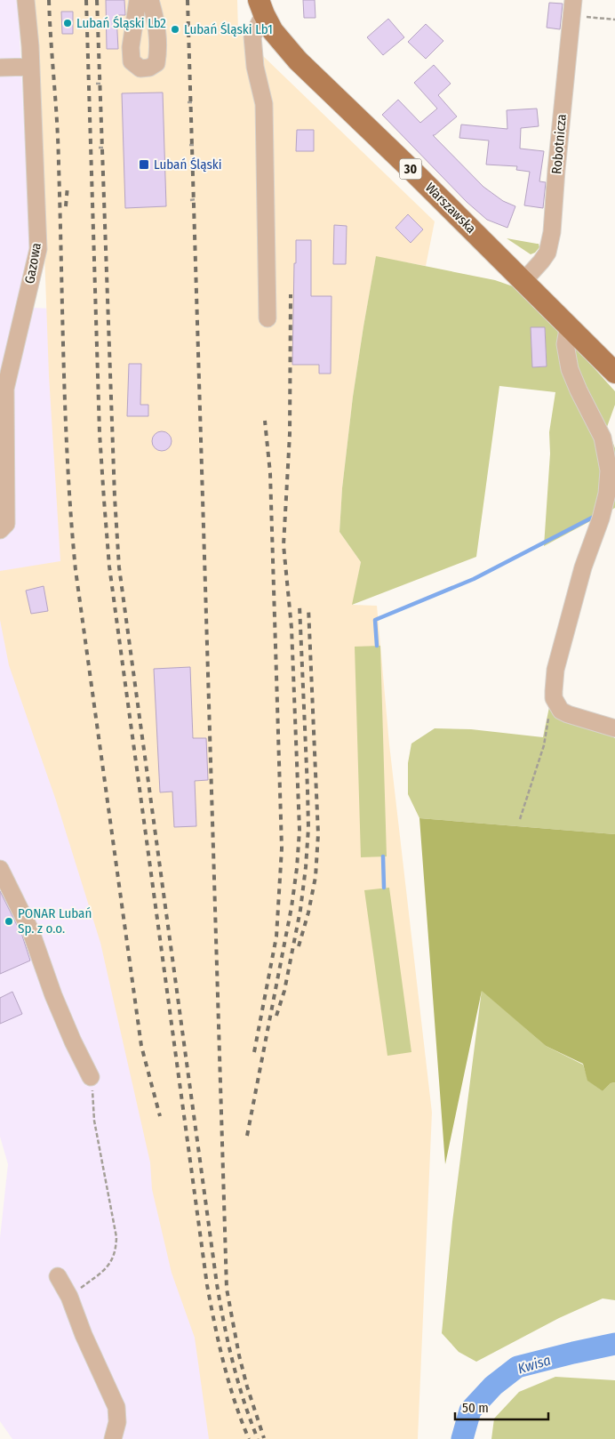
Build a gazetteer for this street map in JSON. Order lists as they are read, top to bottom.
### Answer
{
  "streets": {
    "main road": ["30", "Warszawska"],
    "street": ["Robotnicza", "Gazowa"]
  },
  "crossings": [
    ["Robotnicza", "Warszawska"]
  ],
  "water": ["Kwisa"],
  "places": {
    "other": ["Lubań Śląski Lb2", "Lubań Śląski Lb1", "PONAR Lubań Sp. z o.o."],
    "transit": ["Lubań Śląski"]
  },
  "scale_bar": "50 m"
}
